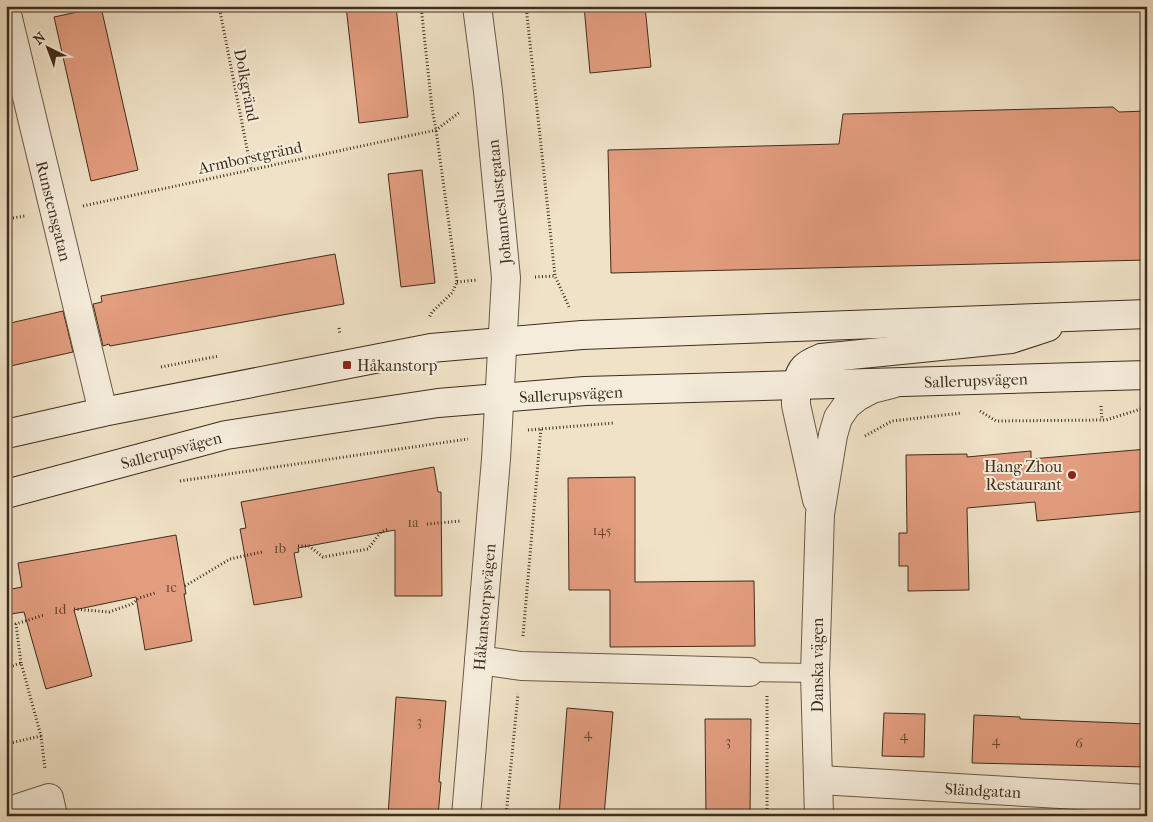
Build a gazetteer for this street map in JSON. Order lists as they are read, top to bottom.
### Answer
{
  "streets": {
    "main road": [
      "Johanneslustgatan",
      "Runstensgatan",
      "Sallerupsvägen",
      "Håkanstorpsvägen",
      "Danska vägen",
      "Sländgatan"
    ],
    "path": ["Dolkgränd", "Armborstgränd"]
  },
  "crossings": [
    ["Dolkgränd", "Armborstgränd"],
    ["Armborstgränd", "Johanneslustgatan"],
    ["Armborstgränd", "Runstensgatan"],
    ["Johanneslustgatan", "Sallerupsvägen"],
    ["Johanneslustgatan", "Håkanstorpsvägen"],
    ["Sallerupsvägen", "Håkanstorpsvägen"],
    ["Sallerupsvägen", "Danska vägen"],
    ["Danska vägen", "Sländgatan"]
  ],
  "places": {
    "transit": ["Håkanstorp"],
    "other": ["Hang Zhou Restaurant"]
  },
  "house_numbers": [
    "1a",
    "145",
    "1b",
    "1c",
    "1d",
    "3",
    "4",
    "4",
    "4",
    "3",
    "6"
  ],
  "north": "top left"
}
